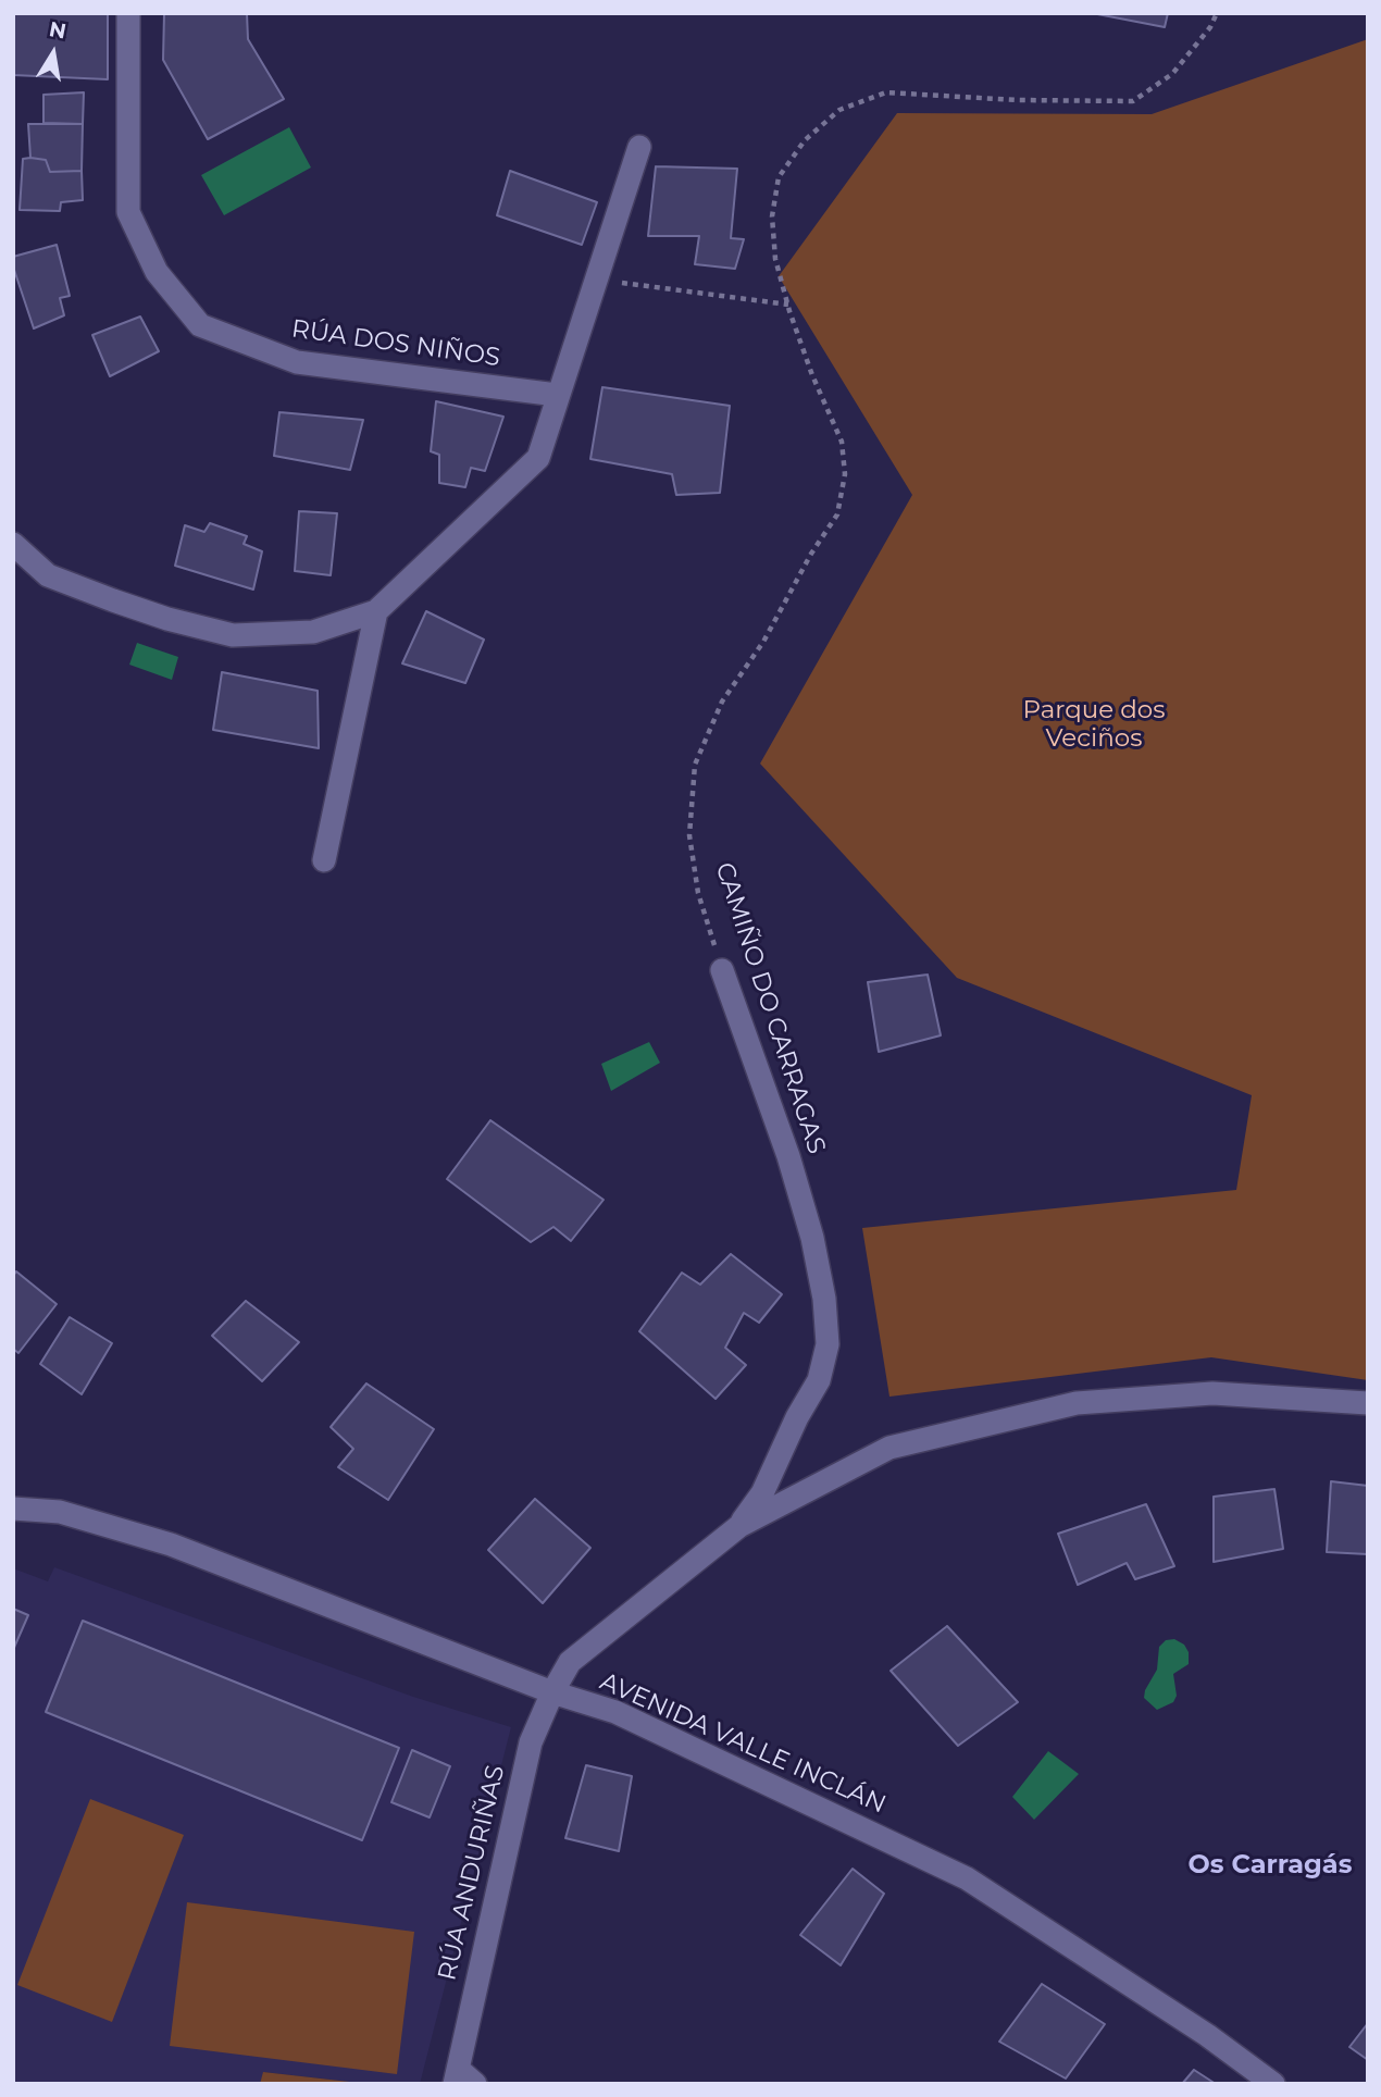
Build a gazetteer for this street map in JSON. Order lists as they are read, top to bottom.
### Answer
{
  "streets": {
    "street": [
      "RÚA DOS NIÑOS",
      "CAMIÑO DO CARRAGAS",
      "AVENIDA VALLE INCLÁN",
      "RÚA ANDURIÑAS"
    ]
  },
  "crossings": [
    ["CAMIÑO DO CARRAGAS", "AVENIDA VALLE INCLÁN"],
    ["CAMIÑO DO CARRAGAS", "RÚA ANDURIÑAS"],
    ["AVENIDA VALLE INCLÁN", "RÚA ANDURIÑAS"]
  ],
  "districts": ["Os Carragás"],
  "parks": ["Parque dos Veciños"],
  "north": "top"
}
